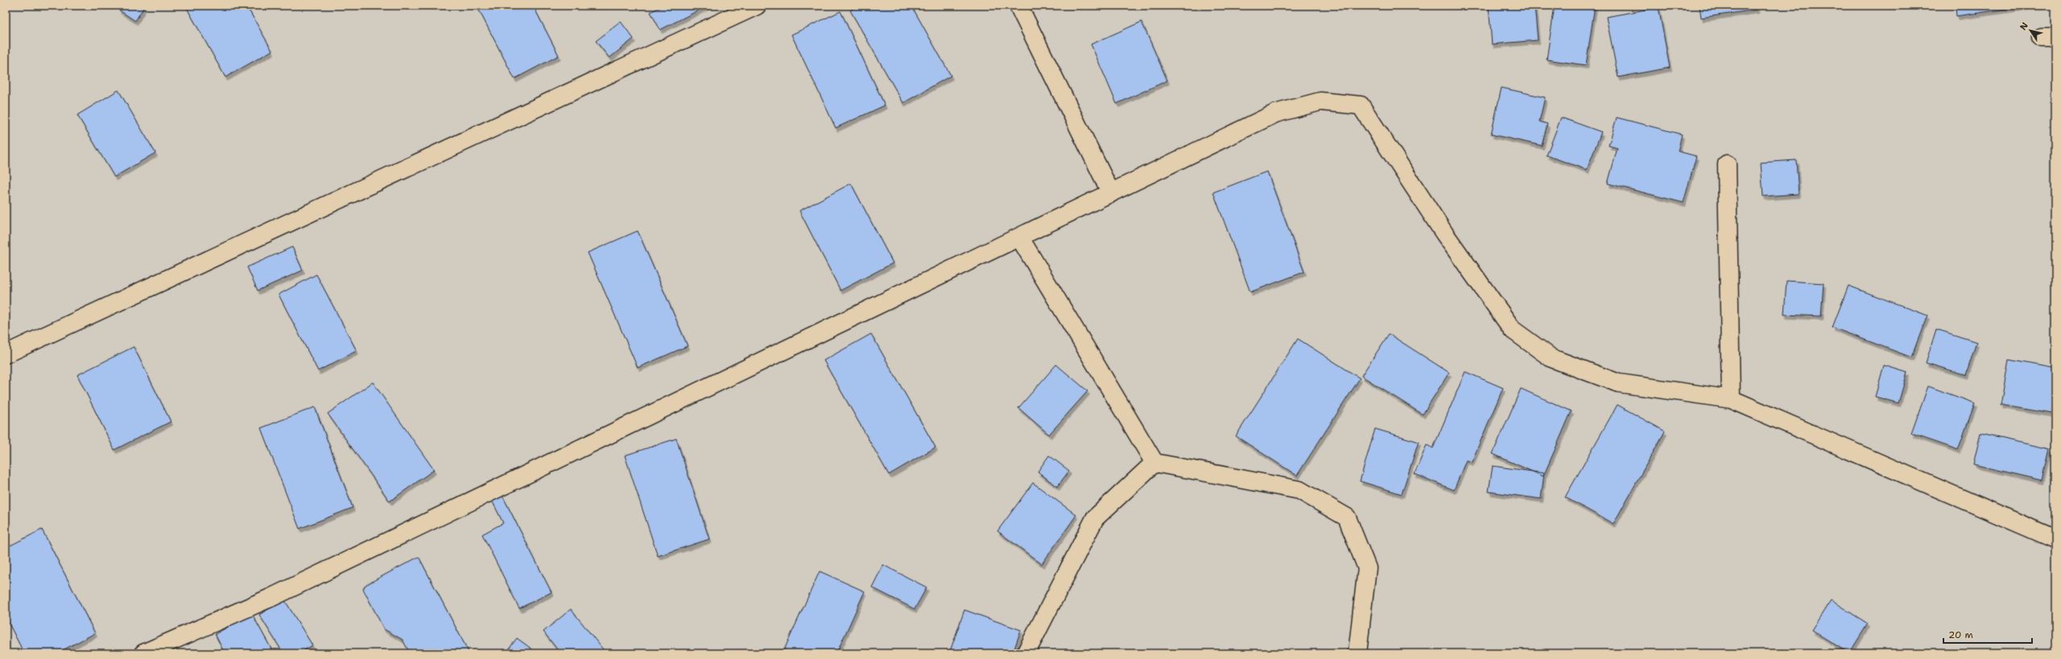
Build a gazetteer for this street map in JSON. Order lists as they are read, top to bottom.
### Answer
{
  "scale_bar": "20 m",
  "north": "top left"
}
